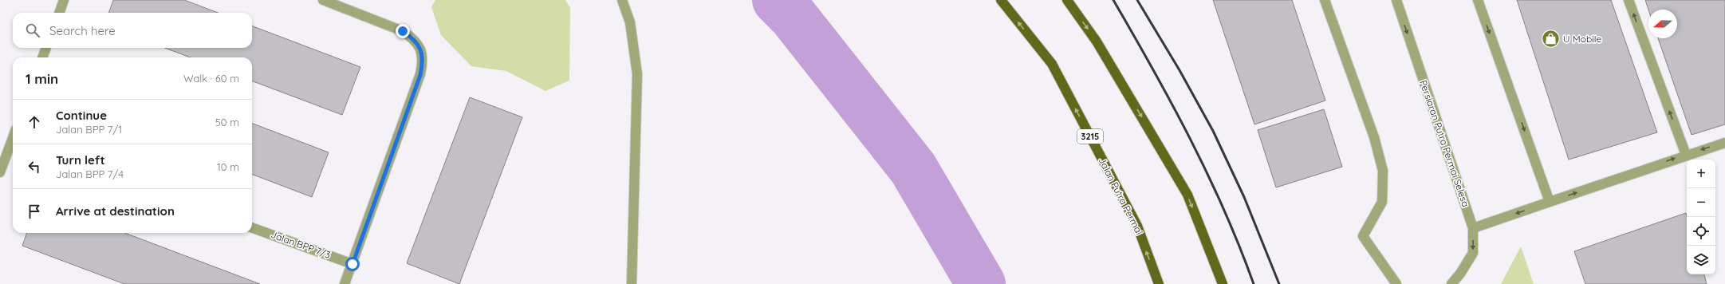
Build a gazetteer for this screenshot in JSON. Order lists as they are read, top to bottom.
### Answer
{
  "streets": {
    "main road": ["3215", "Jalan Putra Permai"],
    "street": ["Persiaran Putra Permai Selesa", "Jalan BPP 7/3"]
  },
  "places": {
    "shop": ["U Mobile"]
  },
  "north": "left",
  "page": {
    "search": "Search here",
    "heading": ["1 min", "Walk · 60 m"],
    "list": [
      ["Continue", "Jalan BPP 7/1", "50 m"],
      ["Turn left", "Jalan BPP 7/4", "10 m"],
      "Arrive at destination"
    ],
    "map_buttons": ["+", "−"]
  }
}
